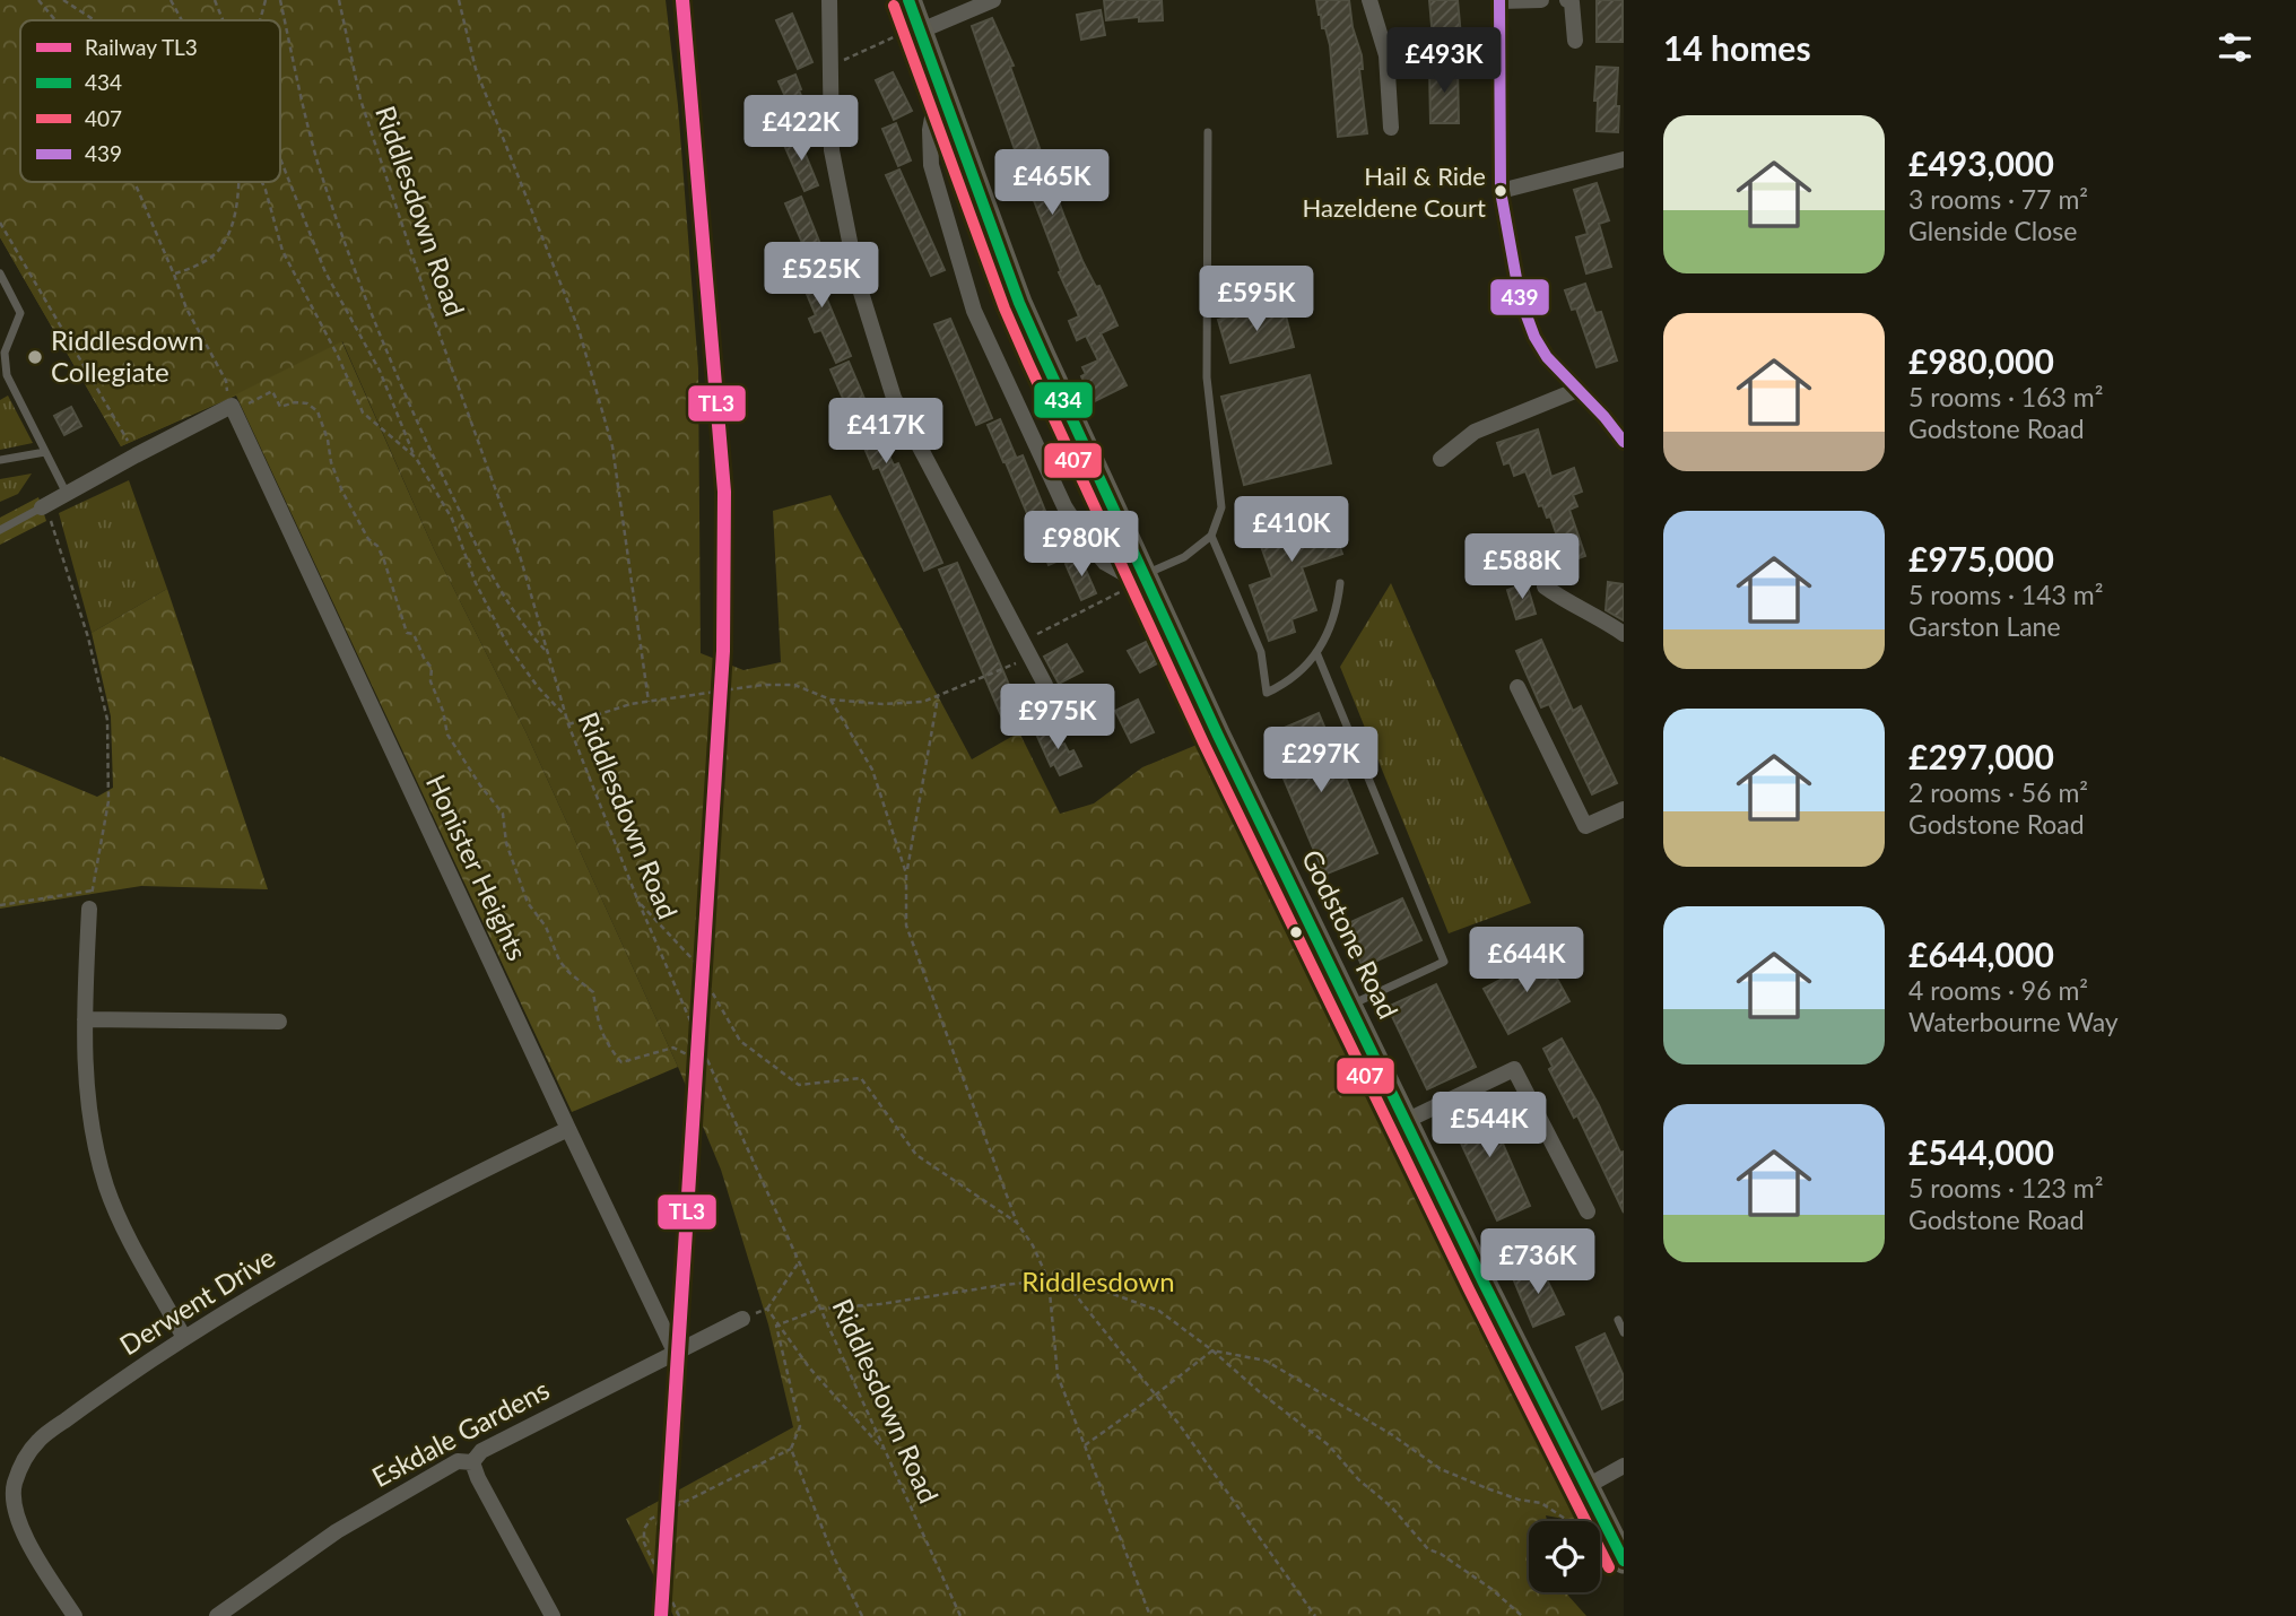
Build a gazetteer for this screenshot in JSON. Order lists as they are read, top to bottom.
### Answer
{
  "streets": {
    "highway": ["Godstone Road"],
    "street": ["Honister Heights", "Derwent Drive", "Eskdale Gardens"],
    "path": ["Riddlesdown Road"]
  },
  "crossings": [
    ["Honister Heights", "Derwent Drive"],
    ["Honister Heights", "Eskdale Gardens"]
  ],
  "parks": ["Riddlesdown"],
  "places": ["Hail & Ride Hazeldene Court", "Riddlesdown Collegiate"],
  "lines": [
    "rail line TL3",
    "transit line 434",
    "transit line 439",
    "transit line 407"
  ],
  "legend": [
    "Railway TL3",
    "434",
    "407",
    "439"
  ],
  "page": {
    "heading": "14 homes",
    "price": [
      "£493K",
      "£422K",
      "£465K",
      "£525K",
      "£595K",
      "£417K",
      "£410K",
      "£980K",
      "£588K",
      "£975K",
      "£297K",
      "£644K",
      "£544K",
      "£736K"
    ],
    "list": [
      {
        "name": "£493,000",
        "note": "3 rooms · 77 m² · Glenside Close"
      },
      {
        "name": "£980,000",
        "note": "5 rooms · 163 m² · Godstone Road"
      },
      {
        "name": "£975,000",
        "note": "5 rooms · 143 m² · Garston Lane"
      },
      {
        "name": "£297,000",
        "note": "2 rooms · 56 m² · Godstone Road"
      },
      {
        "name": "£644,000",
        "note": "4 rooms · 96 m² · Waterbourne Way"
      },
      {
        "name": "£544,000",
        "note": "5 rooms · 123 m² · Godstone Road"
      }
    ]
  }
}
